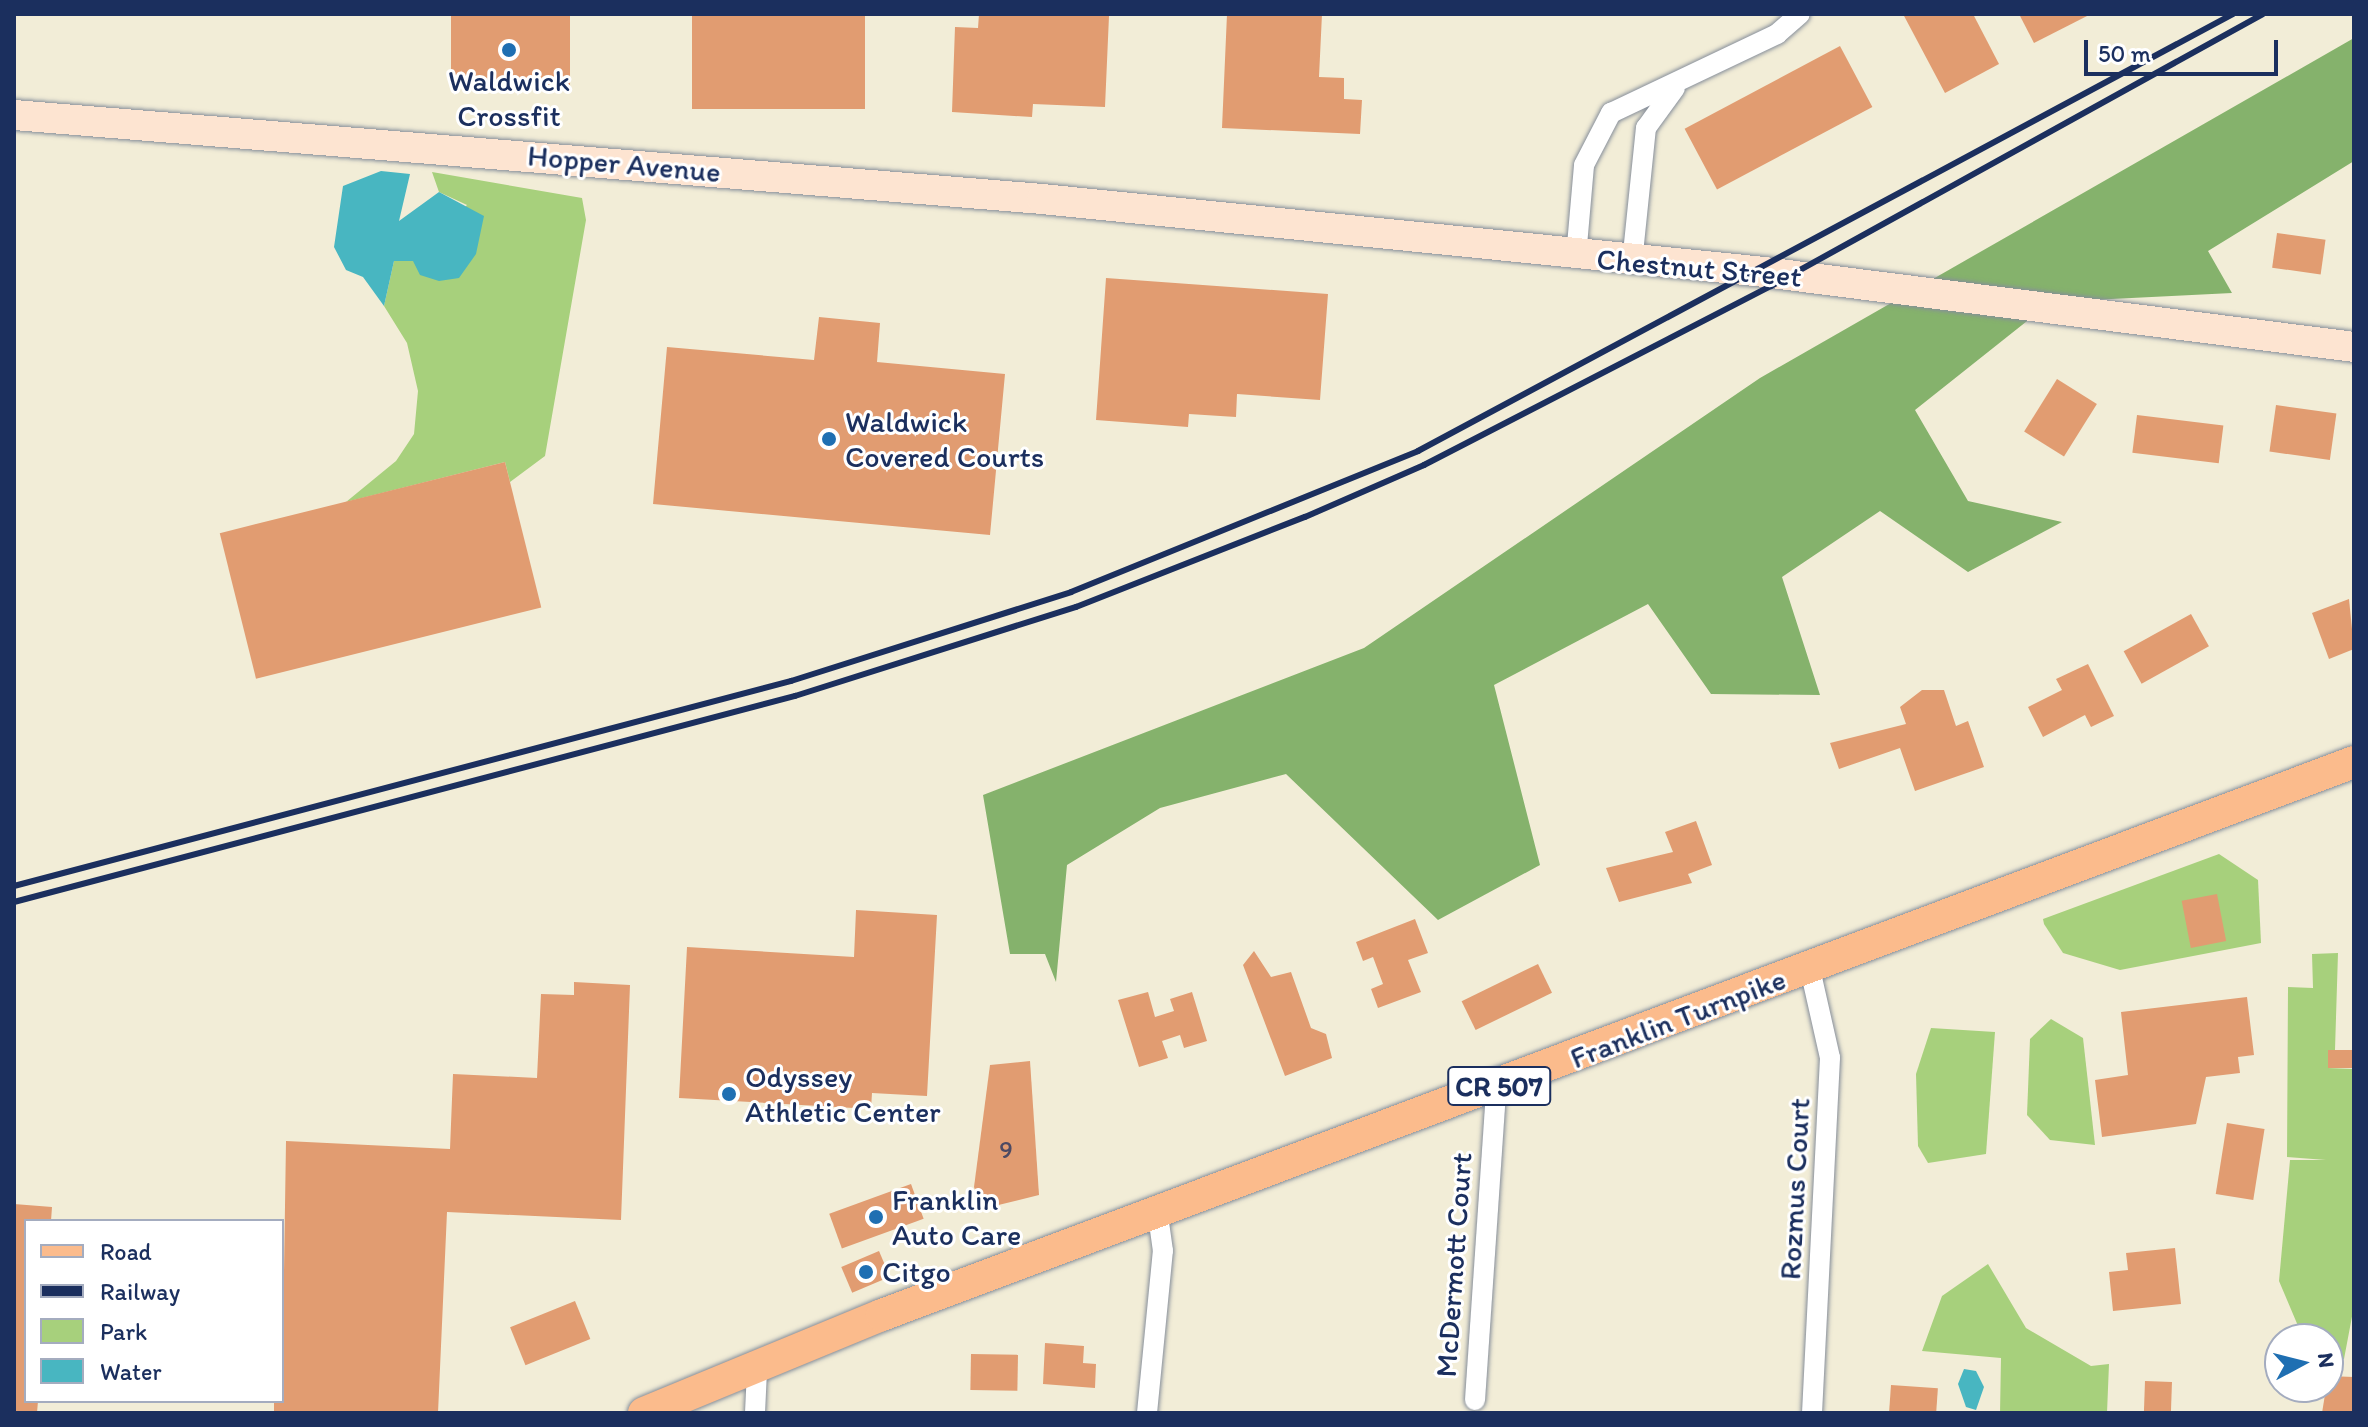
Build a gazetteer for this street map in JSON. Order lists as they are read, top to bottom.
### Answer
{
  "streets": {
    "main road": ["Franklin Turnpike", "CR 507"],
    "street": [
      "Hopper Avenue",
      "Chestnut Street",
      "Rozmus Court",
      "McDermott Court"
    ]
  },
  "crossings": [
    ["Hopper Avenue", "Chestnut Street"],
    ["Franklin Turnpike", "Rozmus Court"],
    ["Franklin Turnpike", "McDermott Court"]
  ],
  "places": [
    "Waldwick Crossfit",
    "Waldwick Covered Courts",
    "Odyssey Athletic Center",
    "Franklin Auto Care",
    "Citgo"
  ],
  "house_numbers": ["9"],
  "legend": [
    "Road",
    "Railway",
    "Park",
    "Water"
  ],
  "scale_bar": "50 m",
  "north": "right"
}
